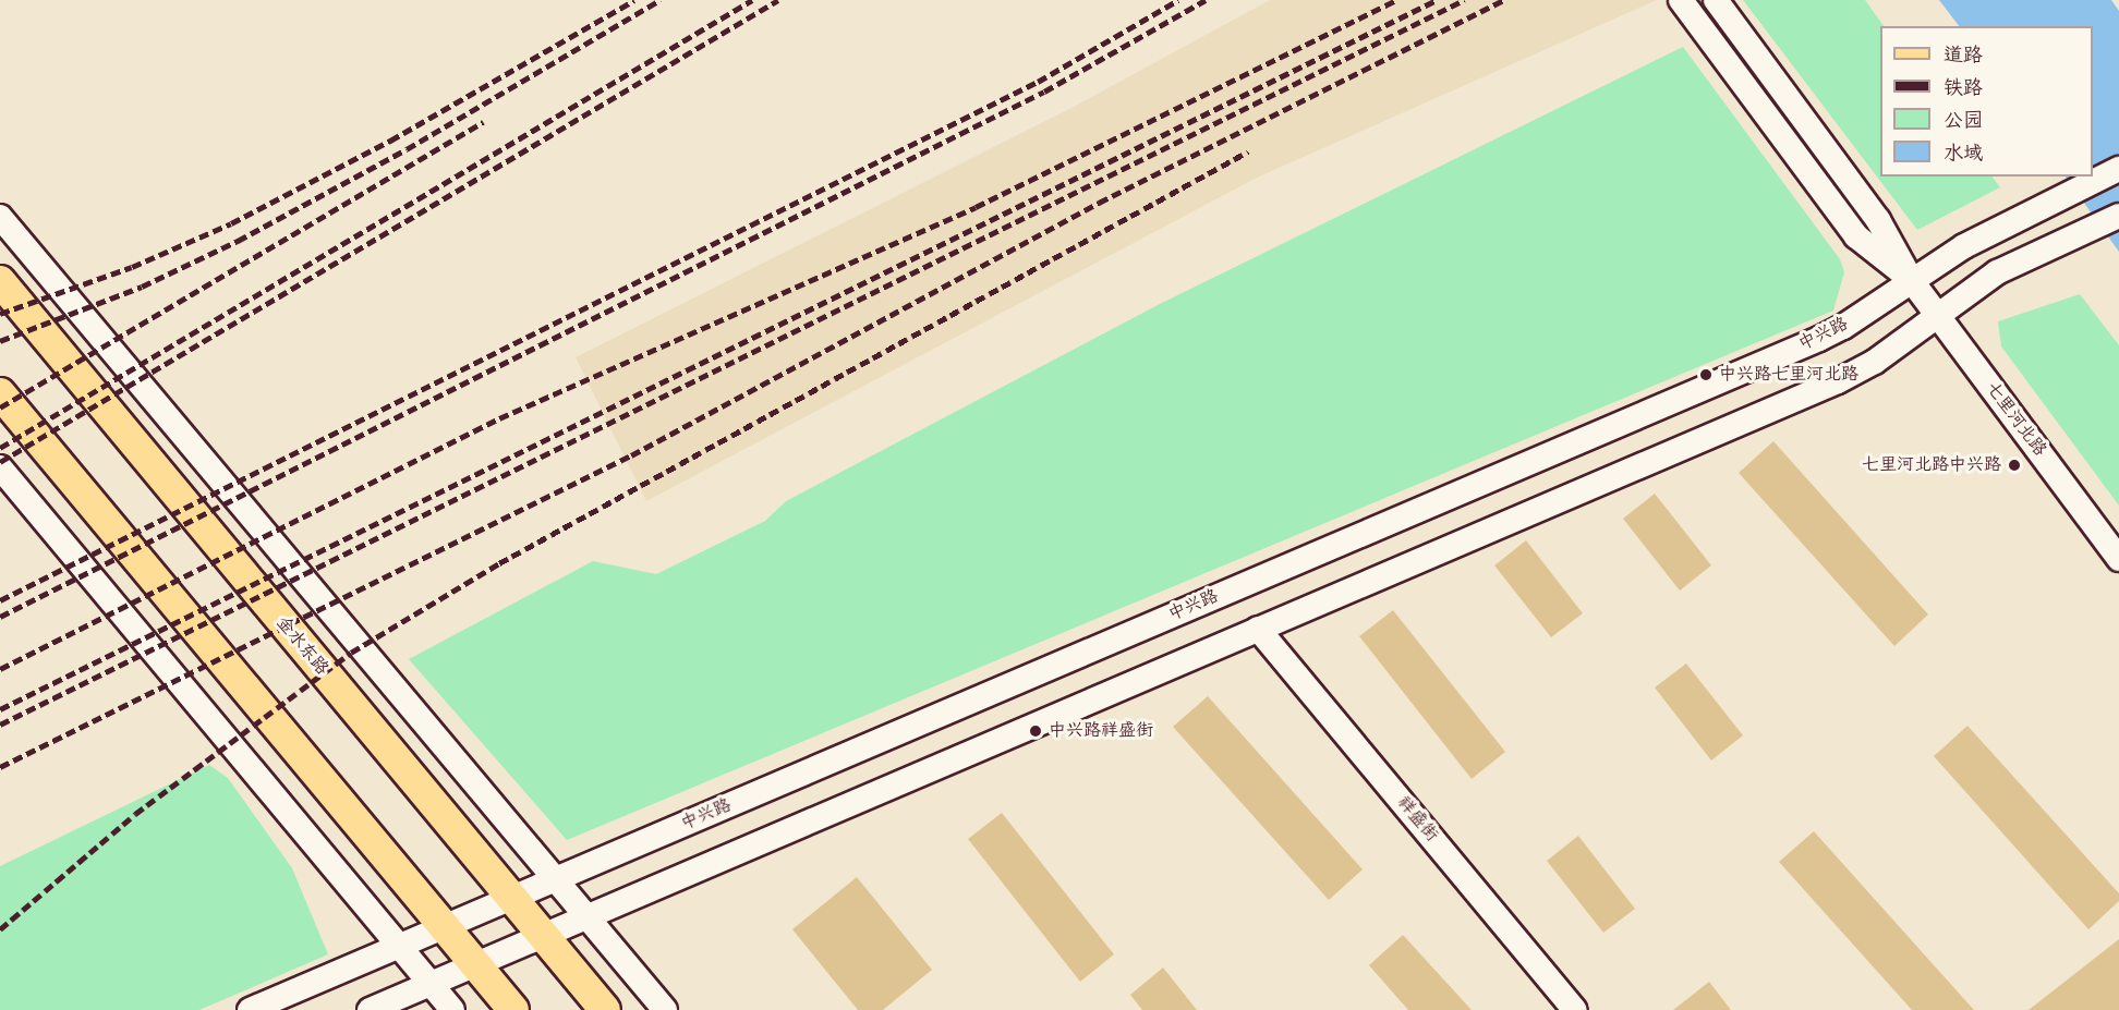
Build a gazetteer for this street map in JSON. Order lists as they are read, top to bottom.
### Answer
{
  "streets": {
    "main road": ["金水东路"],
    "street": ["中兴路", "七里河北路", "祥盛街"]
  },
  "crossings": [
    ["中兴路", "七里河北路"],
    ["中兴路", "金水东路"]
  ],
  "places": ["中兴路七里河北路", "七里河北路中兴路", "中兴路祥盛街"],
  "legend": [
    "道路",
    "铁路",
    "公园",
    "水域"
  ]
}
